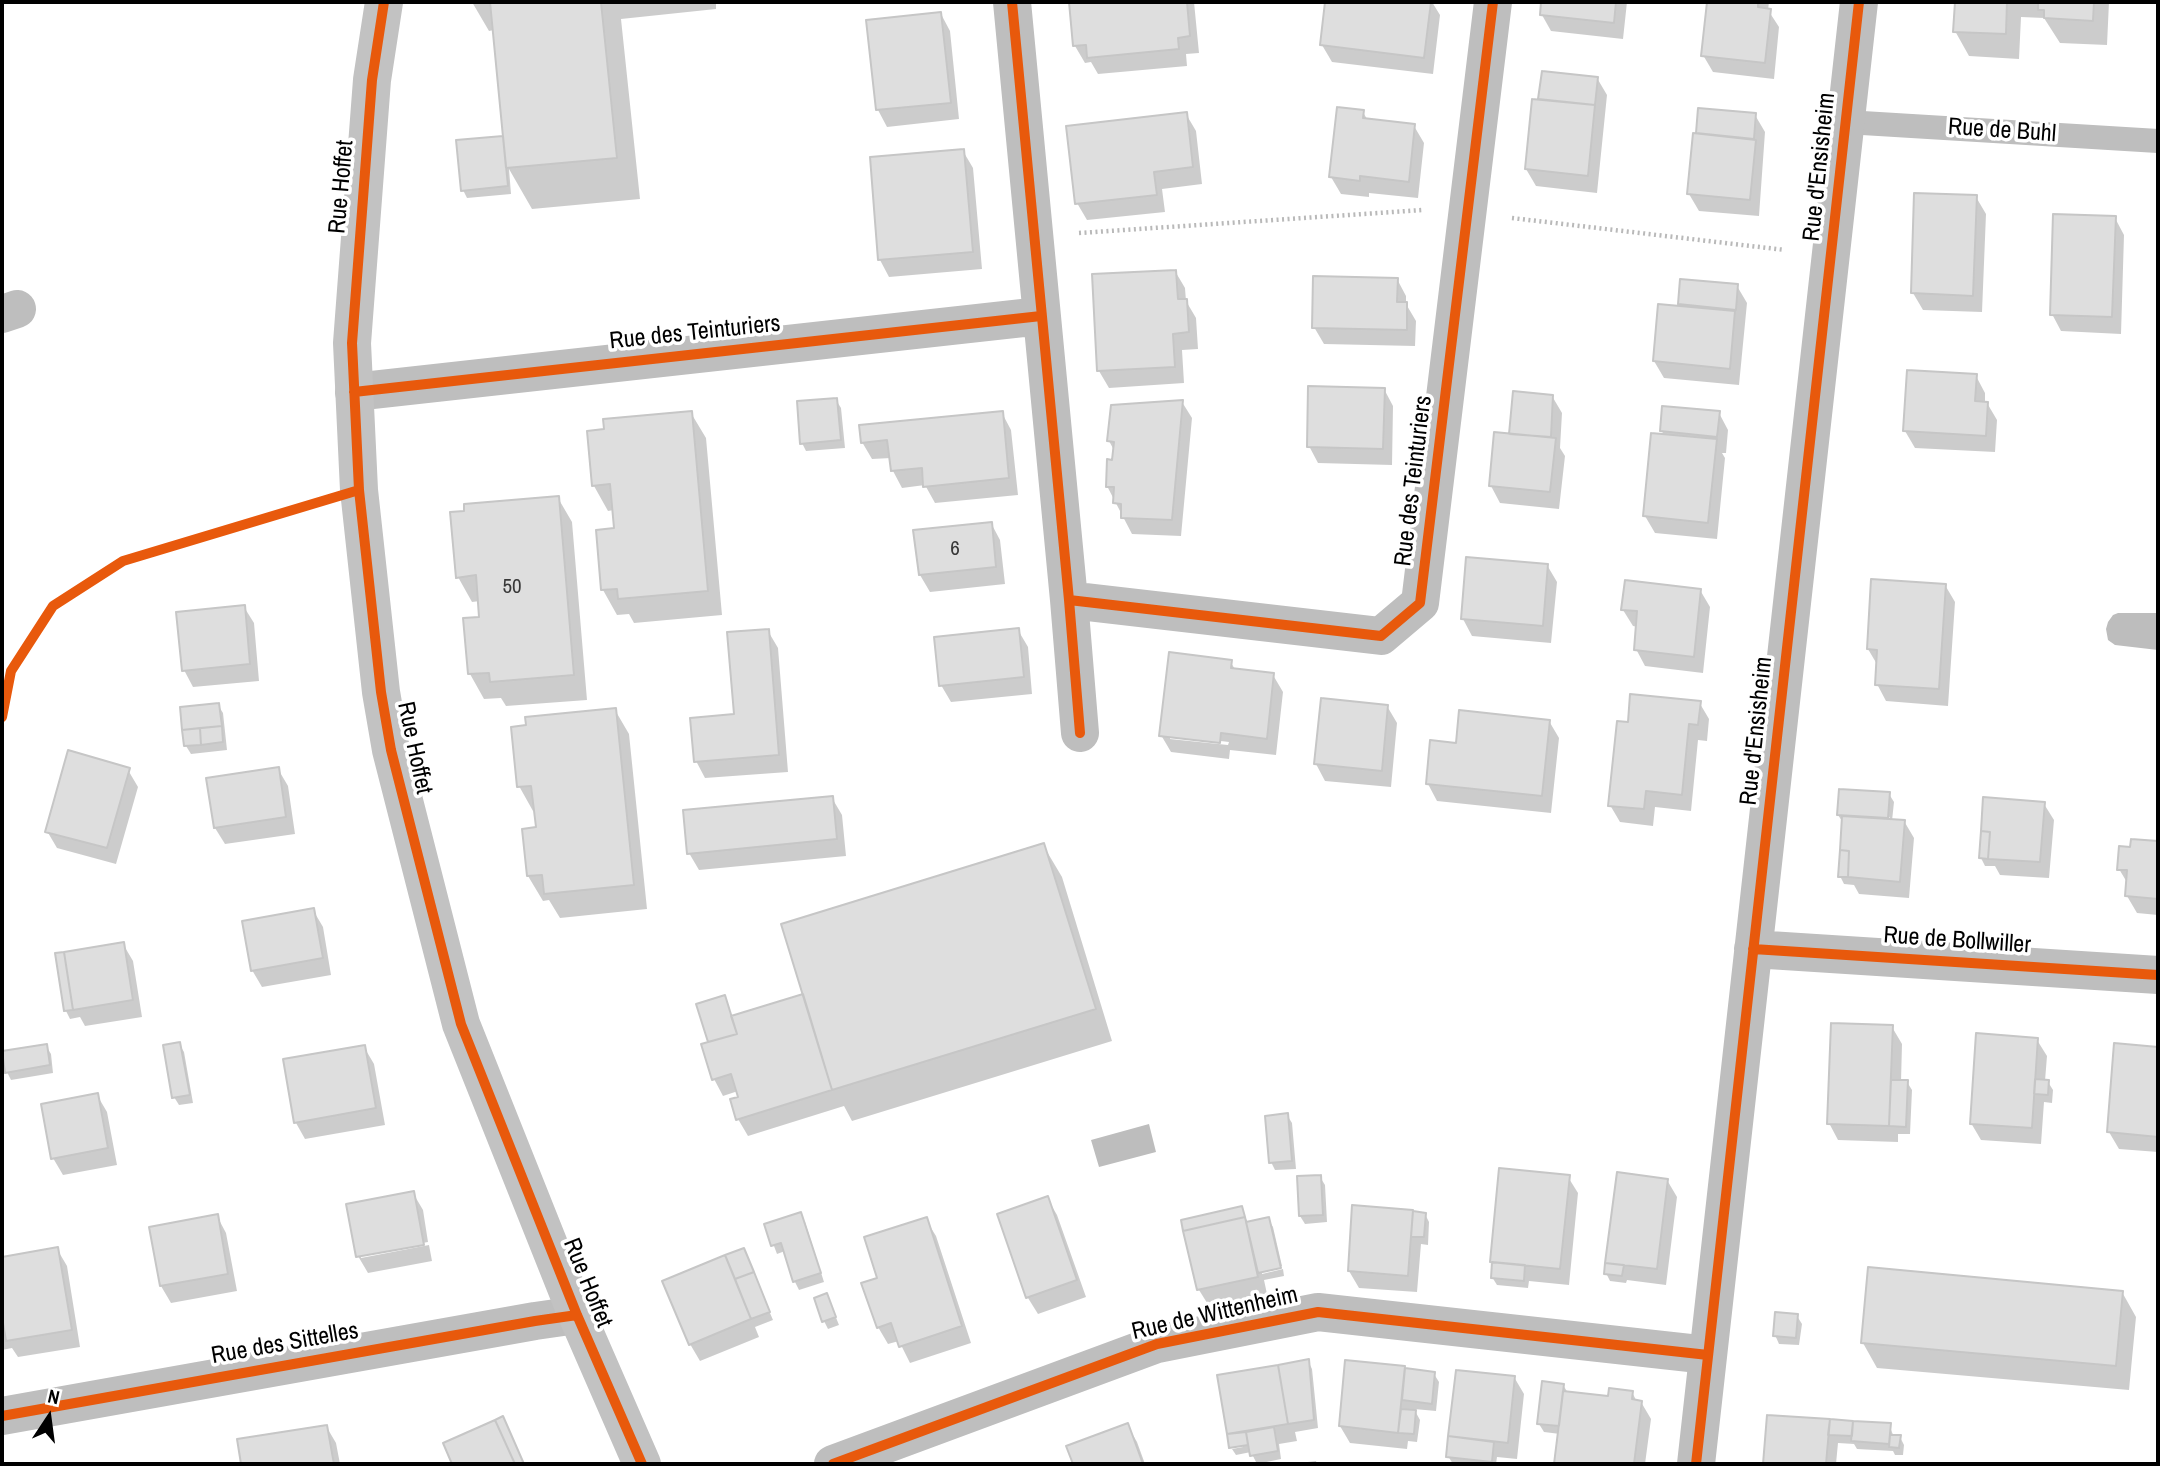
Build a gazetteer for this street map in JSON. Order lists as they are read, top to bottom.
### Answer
{
  "streets": {
    "main road": ["Rue Hoffet"],
    "street": [
      "Rue d'Ensisheim",
      "Rue des Teinturiers",
      "Rue de Bollwiller",
      "Rue de Wittenheim",
      "Rue des Sittelles"
    ],
    "lane": ["Rue de Buhl"]
  },
  "crossings": [
    ["Rue de Buhl", "Rue d'Ensisheim"],
    ["Rue d'Ensisheim", "Rue de Bollwiller"],
    ["Rue d'Ensisheim", "Rue de Wittenheim"],
    ["Rue Hoffet", "Rue des Teinturiers"],
    ["Rue Hoffet", "Rue des Sittelles"]
  ],
  "house_numbers": ["6", "50"],
  "north": "top"
}
